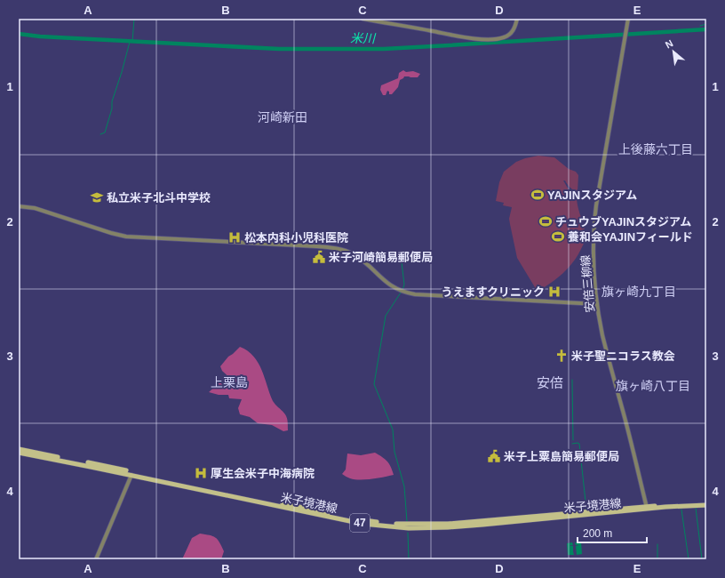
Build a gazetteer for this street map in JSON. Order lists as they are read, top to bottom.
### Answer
{
  "streets": {
    "main road": ["米子境港線", "47"],
    "street": ["安倍三柳線"]
  },
  "crossings": [
    ["安倍三柳線", "米子境港線"]
  ],
  "districts": [
    "河崎新田",
    "上後藤六丁目",
    "旗ヶ崎九丁目",
    "上栗島",
    "安倍",
    "旗ヶ崎八丁目"
  ],
  "water": ["米川"],
  "places": {
    "sports": ["YAJINスタジアム", "チュウブYAJINスタジアム", "養和会YAJINフィールド"],
    "school or university": ["私立米子北斗中学校"],
    "hospital": ["松本内科小児科医院", "うえますクリニック", "厚生会米子中海病院"],
    "public building": ["米子河崎簡易郵便局", "米子上粟島簡易郵便局"],
    "church": ["米子聖ニコラス教会"]
  },
  "scale_bar": "200 m",
  "north": "top left",
  "grid": {
    "columns": [
      "A",
      "B",
      "C",
      "D",
      "E"
    ],
    "rows": [
      "1",
      "2",
      "3",
      "4"
    ]
  }
}
